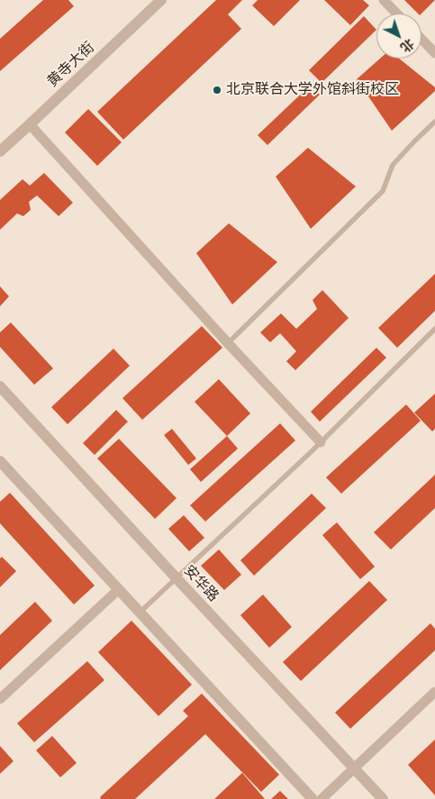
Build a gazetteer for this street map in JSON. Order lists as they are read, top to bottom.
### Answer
{
  "streets": {
    "street": ["黄寺大街", "安华路"]
  },
  "places": ["北京联合大学外馆斜街校区"],
  "north": "bottom right"
}
